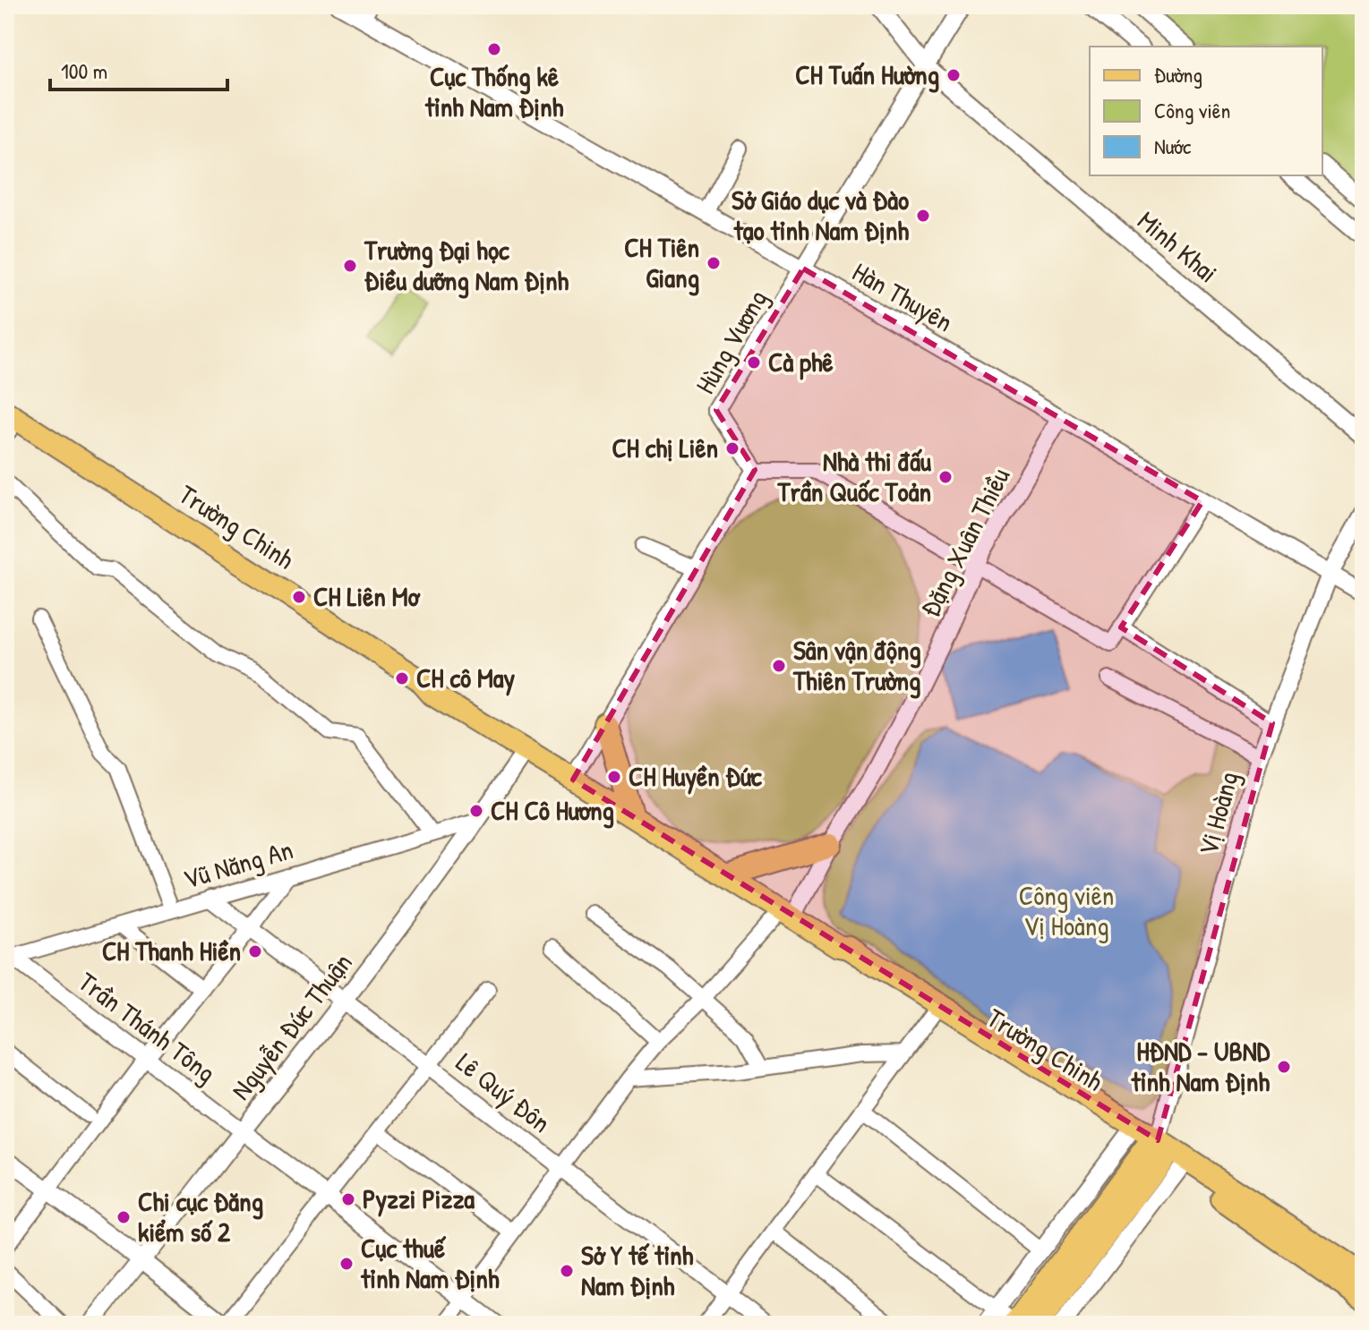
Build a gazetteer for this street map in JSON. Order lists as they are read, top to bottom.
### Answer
{
  "streets": {
    "main road": ["Trường Chinh"],
    "street": [
      "Minh Khai",
      "Hàn Thuyên",
      "Hùng Vương",
      "Đặng Xuân Thiều",
      "Vị Hoàng",
      "Vũ Năng An",
      "Nguyễn Đức Thuận",
      "Trần Thánh Tông",
      "Lê Quý Đôn"
    ]
  },
  "crossings": [
    ["Minh Khai", "Hùng Vương"],
    ["Hàn Thuyên", "Hùng Vương"],
    ["Hàn Thuyên", "Đặng Xuân Thiều"],
    ["Hàn Thuyên", "Vị Hoàng"],
    ["Trường Chinh", "Đặng Xuân Thiều"],
    ["Trường Chinh", "Vị Hoàng"],
    ["Trường Chinh", "Nguyễn Đức Thuận"],
    ["Vũ Năng An", "Nguyễn Đức Thuận"],
    ["Vũ Năng An", "Trần Thánh Tông"],
    ["Vũ Năng An", "Lê Quý Đôn"],
    ["Nguyễn Đức Thuận", "Trần Thánh Tông"],
    ["Nguyễn Đức Thuận", "Lê Quý Đôn"]
  ],
  "parks": ["Công viên Vị Hoàng"],
  "places": [
    "Cục Thống kê tỉnh Nam Định",
    "CH Tuấn Hường",
    "Sở Giáo dục và Đào tạo tỉnh Nam Định",
    "CH Tiên Giang",
    "Trường Đại học Điều dưỡng Nam Định",
    "Cà phê",
    "CH chị Liên",
    "Nhà thi đấu Trần Quốc Toản",
    "CH Liên Mơ",
    "Sân vận động Thiên Trường",
    "CH cô May",
    "CH Huyền Đức",
    "CH Cô Hương",
    "CH Thanh Hiền",
    "HĐND - UBND tỉnh Nam Định",
    "Pyzzi Pizza",
    "Chi cục Đăng kiểm số 2",
    "Cục thuế tỉnh Nam Định",
    "Sở Y tế tỉnh Nam Định"
  ],
  "legend": ["Đường", "Công viên", "Nước"],
  "scale_bar": "100 m"
}
